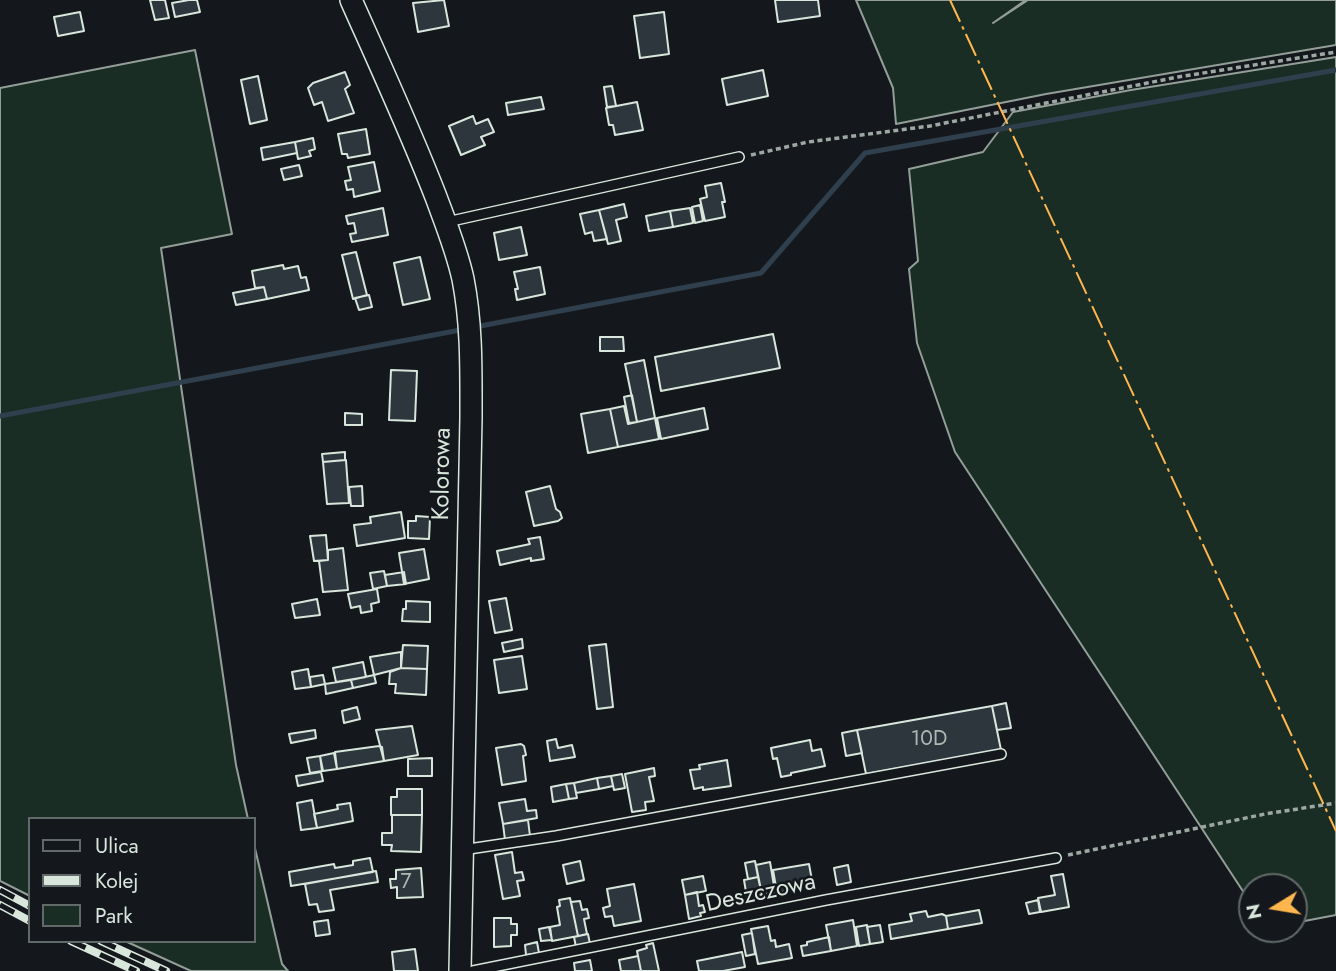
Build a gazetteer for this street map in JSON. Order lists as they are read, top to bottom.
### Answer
{
  "streets": {
    "street": ["Kolorowa"],
    "lane": ["Deszczowa"]
  },
  "house_numbers": ["10D", "7"],
  "legend": ["Ulica", "Kolej", "Park"],
  "north": "left"
}
